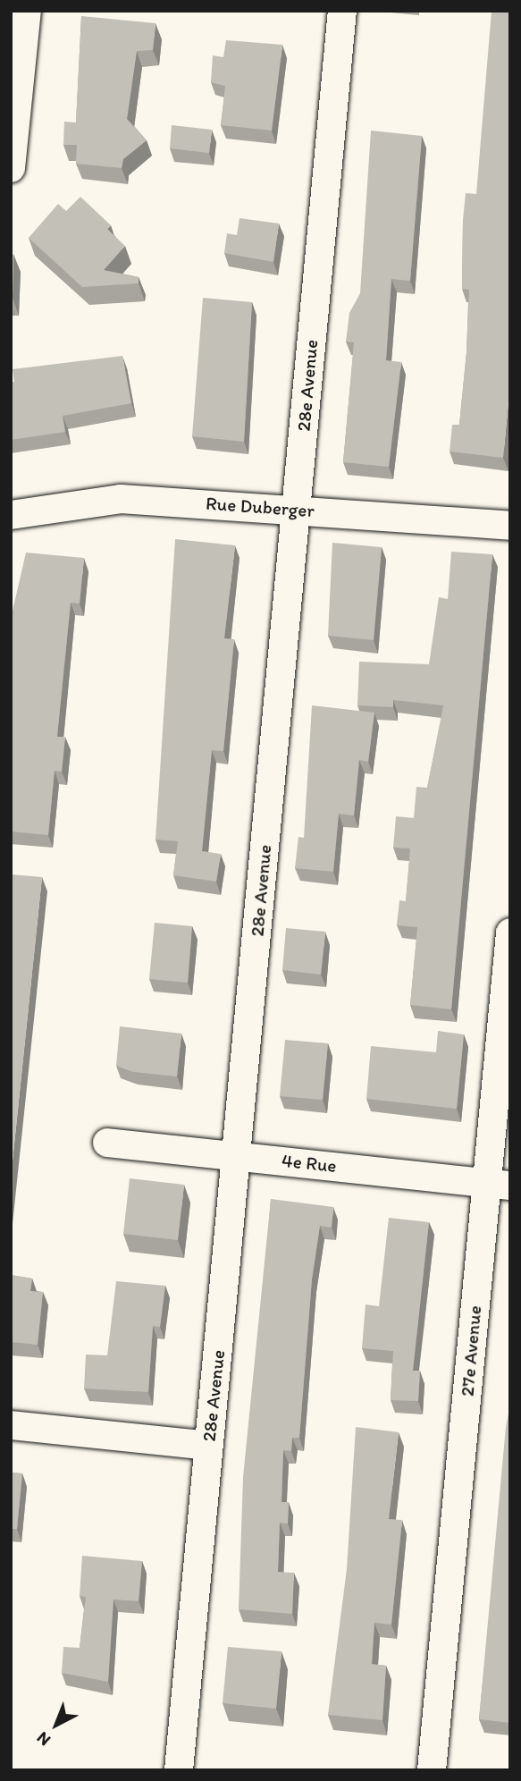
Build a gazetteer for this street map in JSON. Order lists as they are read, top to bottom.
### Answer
{
  "streets": {
    "street": [
      "28e Avenue",
      "Rue Duberger",
      "4e Rue",
      "27e Avenue"
    ]
  },
  "crossings": [
    ["28e Avenue", "Rue Duberger"],
    ["28e Avenue", "4e Rue"],
    ["4e Rue", "27e Avenue"]
  ],
  "north": "bottom left"
}
